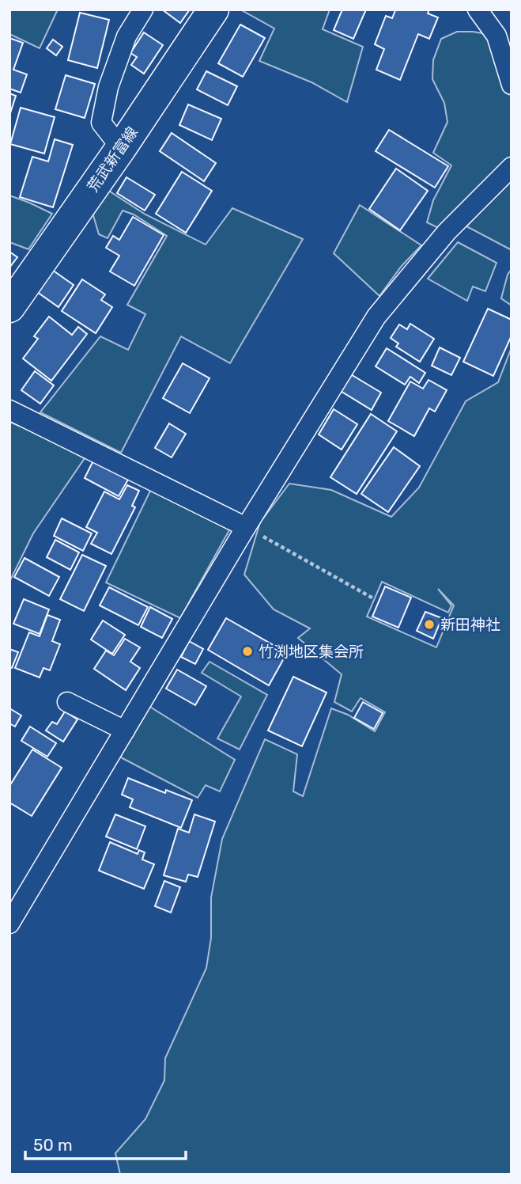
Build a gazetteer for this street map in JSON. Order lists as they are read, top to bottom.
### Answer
{
  "streets": {
    "main road": ["荒武新富線"]
  },
  "places": ["新田神社", "竹渕地区集会所"],
  "scale_bar": "50 m"
}
